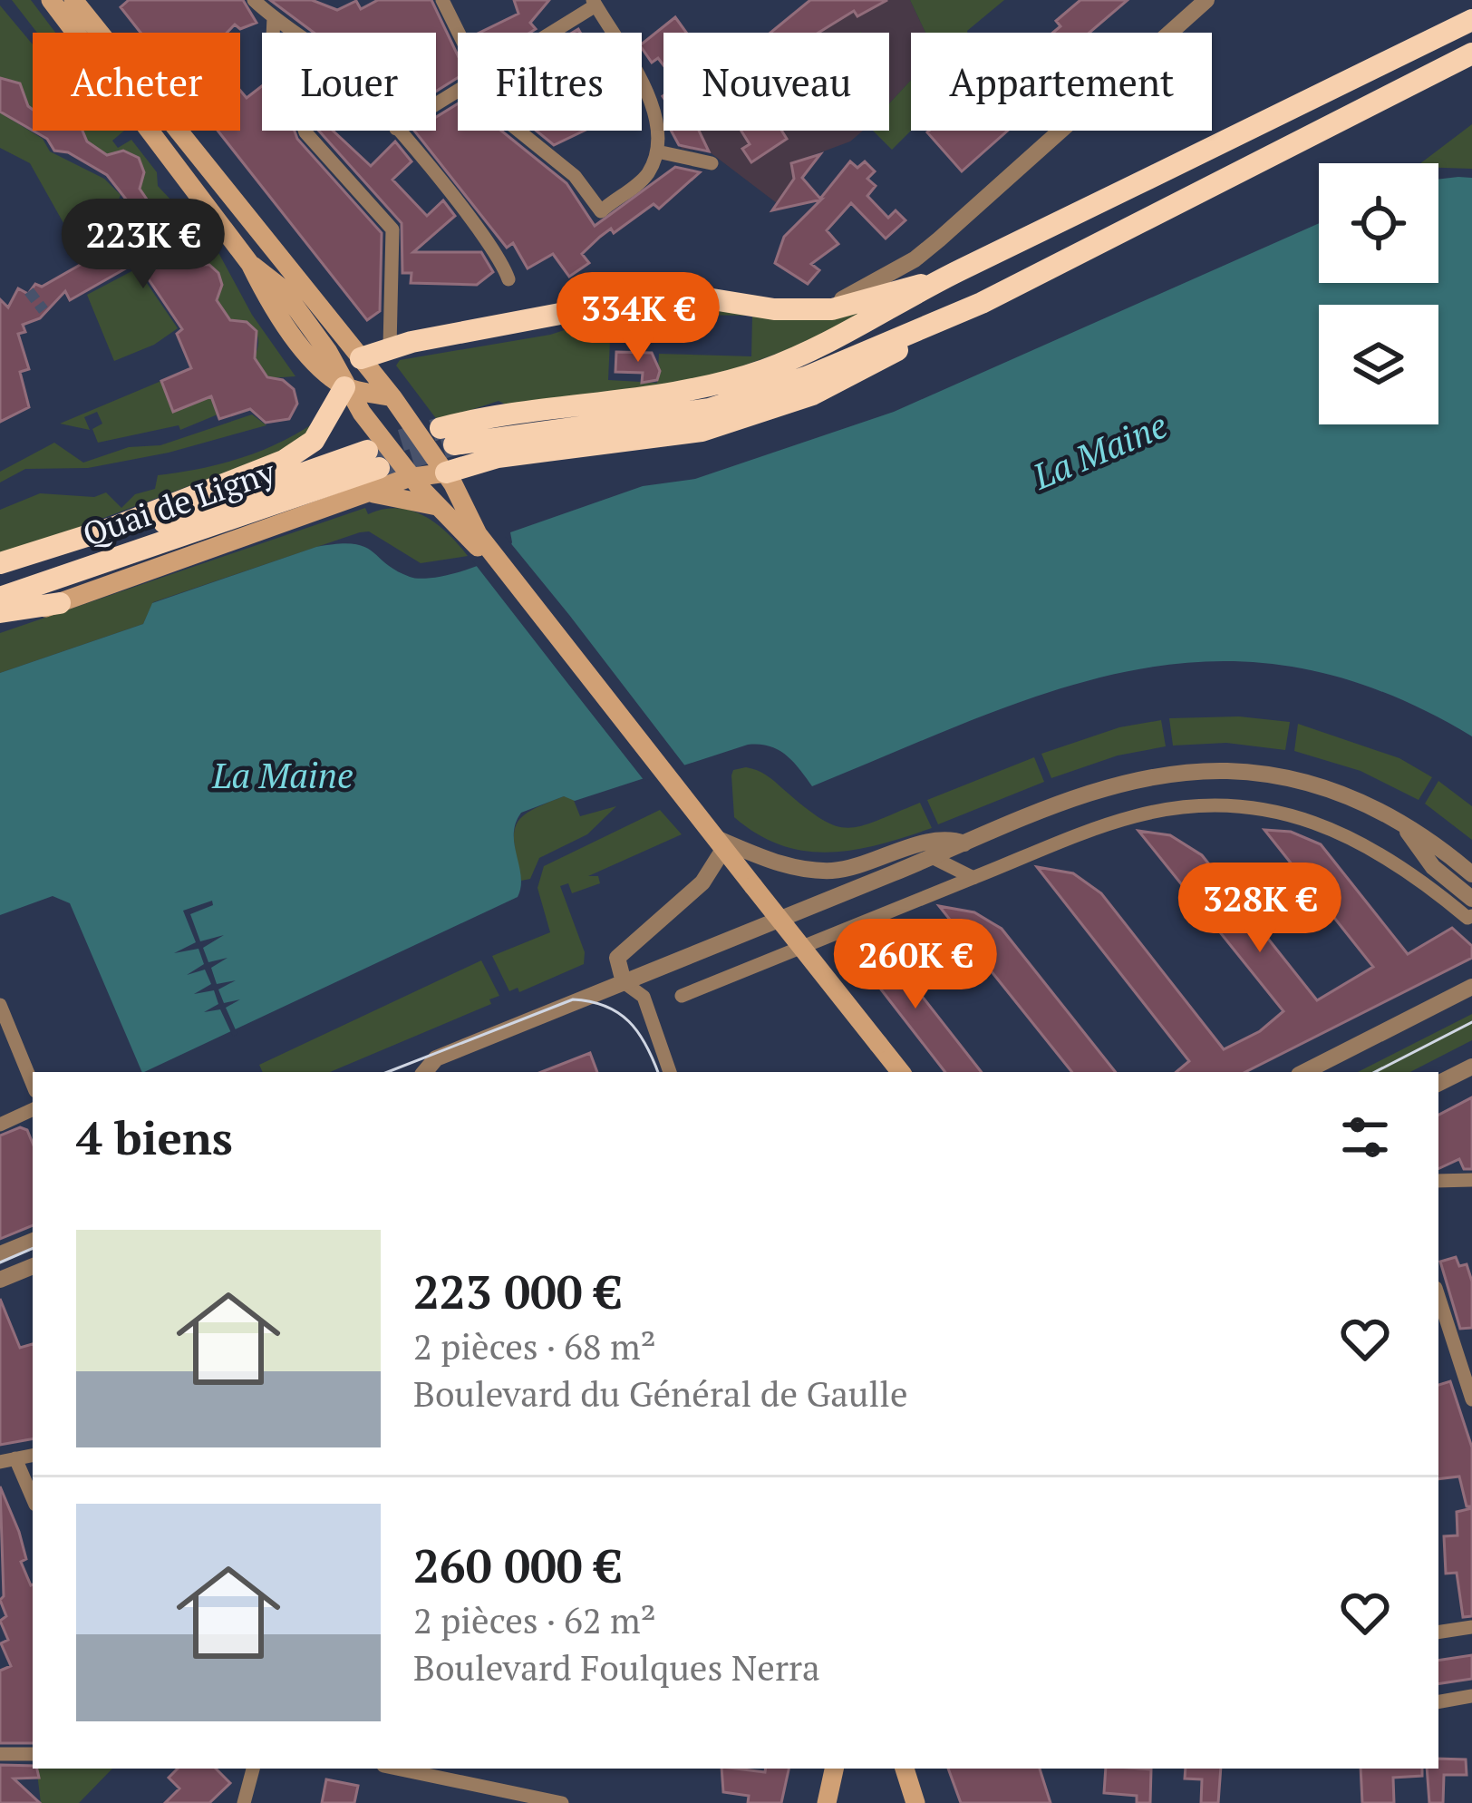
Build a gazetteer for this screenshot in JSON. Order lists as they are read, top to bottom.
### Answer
{
  "streets": {
    "highway": ["Quai de Ligny"]
  },
  "water": ["La Maine"],
  "page": {
    "chip": [
      "Acheter",
      "Louer",
      "Filtres",
      "Nouveau",
      "Appartement"
    ],
    "price": [
      "223K €",
      "334K €",
      "328K €",
      "260K €"
    ],
    "heading": "4 biens",
    "list": [
      {
        "name": "223 000 €",
        "note": "2 pièces · 68 m² · Boulevard du Général de Gaulle"
      },
      {
        "name": "260 000 €",
        "note": "2 pièces · 62 m² · Boulevard Foulques Nerra"
      }
    ]
  }
}
